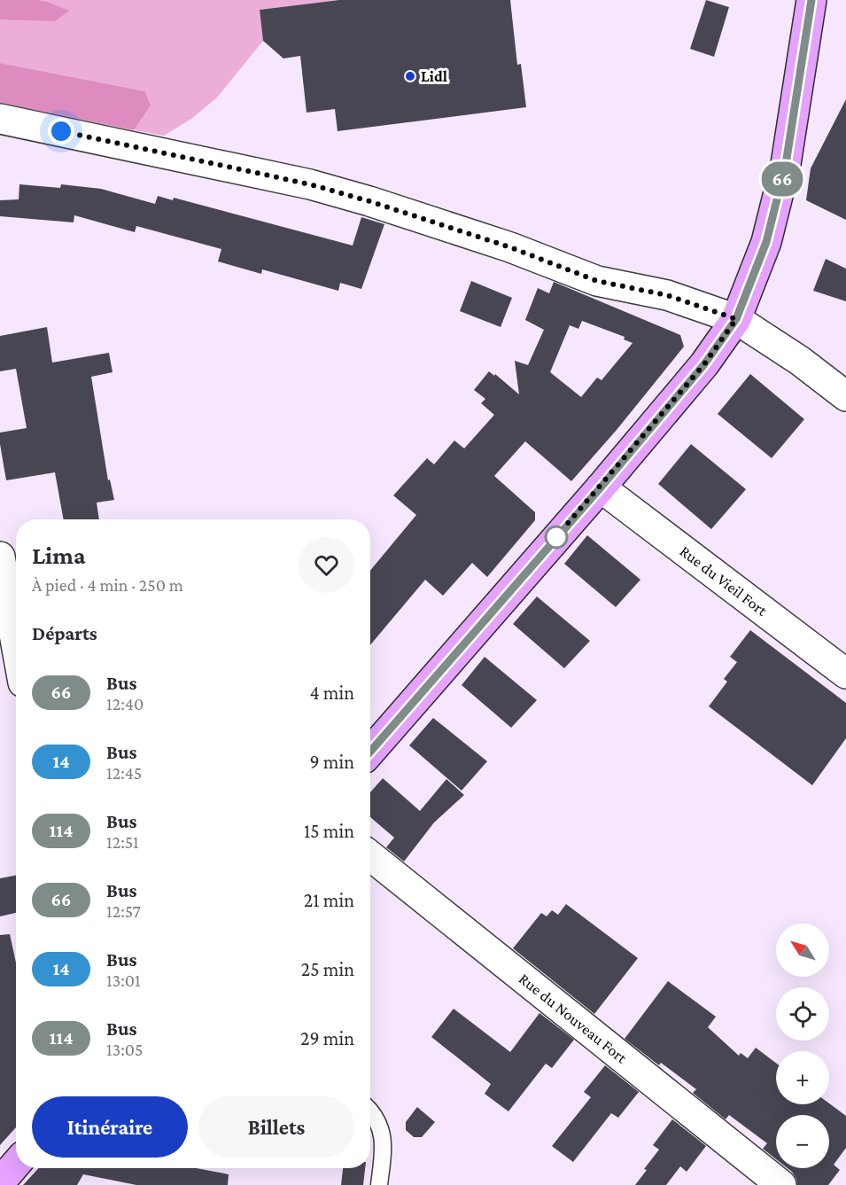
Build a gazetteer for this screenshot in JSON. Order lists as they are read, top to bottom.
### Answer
{
  "streets": {
    "street": ["Rue du Vieil Fort", "Rue du Nouveau Fort"]
  },
  "places": ["Lidl"],
  "lines": ["bus line 66"],
  "north": "top left",
  "page": {
    "on_map": "66",
    "heading": [
      ["Lima", "À pied · 4 min · 250 m"],
      "Départs"
    ],
    "list": [
      {
        "mark": "66",
        "name": "Bus",
        "note": "12:40",
        "value": "4 min"
      },
      {
        "mark": "14",
        "name": "Bus",
        "note": "12:45",
        "value": "9 min"
      },
      {
        "mark": "114",
        "name": "Bus",
        "note": "12:51",
        "value": "15 min"
      },
      {
        "mark": "66",
        "name": "Bus",
        "note": "12:57",
        "value": "21 min"
      },
      {
        "mark": "14",
        "name": "Bus",
        "note": "13:01",
        "value": "25 min"
      },
      {
        "mark": "114",
        "name": "Bus",
        "note": "13:05",
        "value": "29 min"
      }
    ],
    "map_buttons": ["+", "−"],
    "buttons": ["Itinéraire", "Billets"]
  }
}
